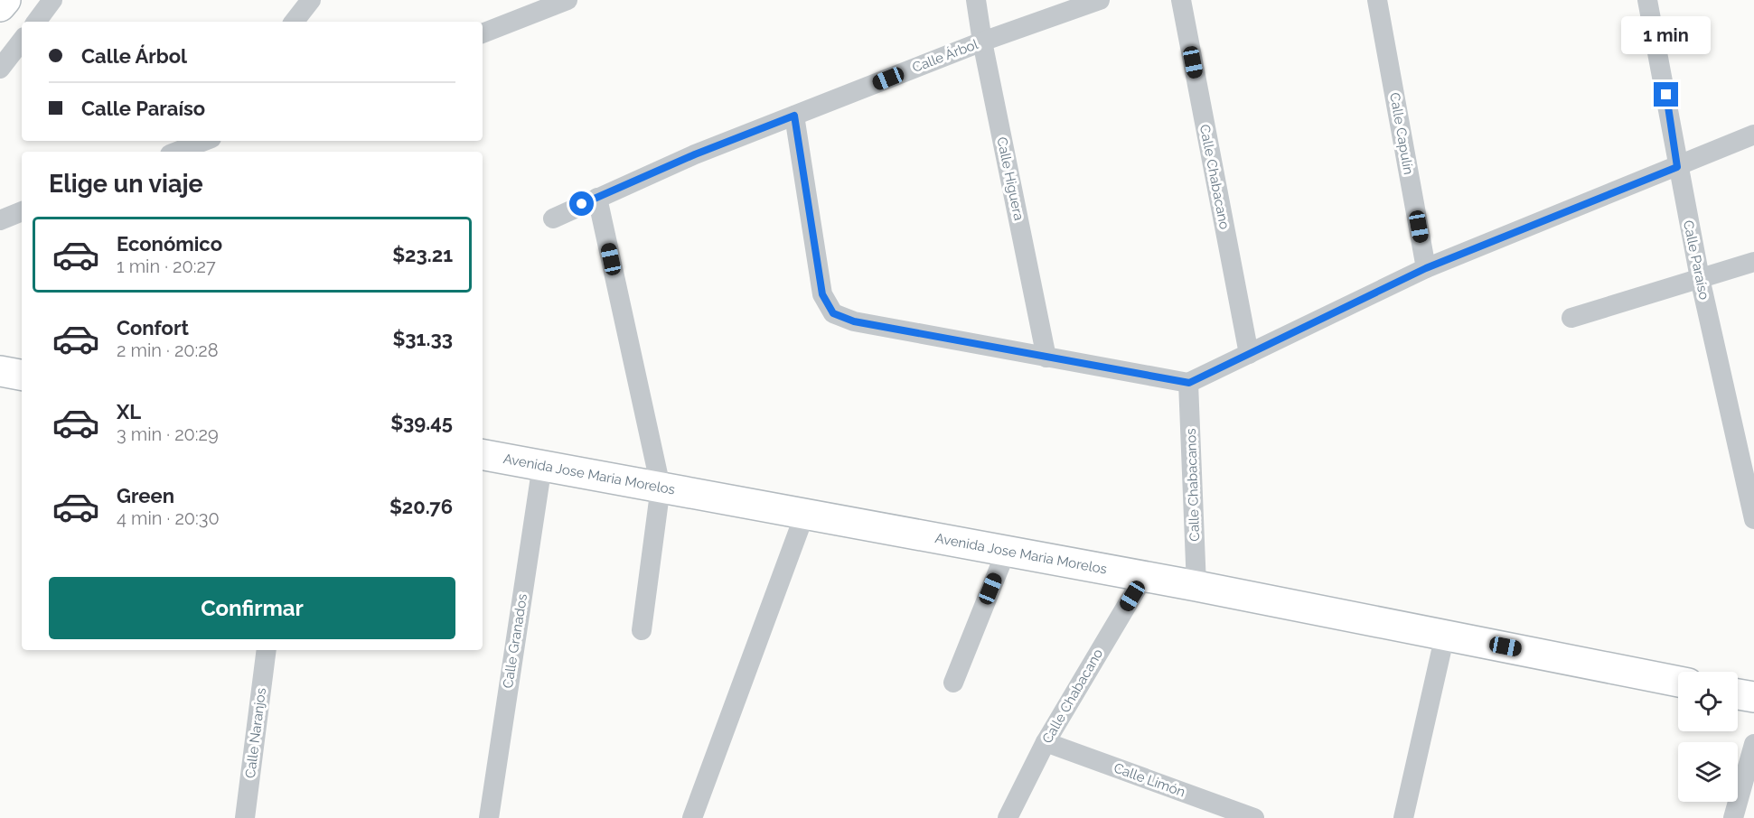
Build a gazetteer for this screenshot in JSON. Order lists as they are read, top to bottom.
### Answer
{
  "streets": {
    "street": [
      "Calle Árbol",
      "Calle Capulín",
      "Calle Chabacano",
      "Calle Higuera",
      "Calle Paraíso",
      "Avenida Jose Maria Morelos",
      "Calle Chabacanos",
      "Calle Granados",
      "Calle Naranjos",
      "Calle Limón"
    ]
  },
  "crossings": [
    ["Calle Árbol", "Calle Higuera"],
    ["Calle Chabacano", "Avenida Jose Maria Morelos"],
    ["Calle Chabacano", "Calle Limón"],
    ["Avenida Jose Maria Morelos", "Calle Chabacanos"],
    ["Avenida Jose Maria Morelos", "Calle Granados"]
  ],
  "page": {
    "bubble": "1 min",
    "banner": ["Calle Árbol", "Calle Paraíso"],
    "heading": "Elige un viaje",
    "list": [
      {
        "name": "Económico",
        "note": "1 min · 20:27",
        "value": "$23.21"
      },
      {
        "name": "Confort",
        "note": "2 min · 20:28",
        "value": "$31.33"
      },
      {
        "name": "XL",
        "note": "3 min · 20:29",
        "value": "$39.45"
      },
      {
        "name": "Green",
        "note": "4 min · 20:30",
        "value": "$20.76"
      }
    ],
    "buttons": "Confirmar"
  }
}
